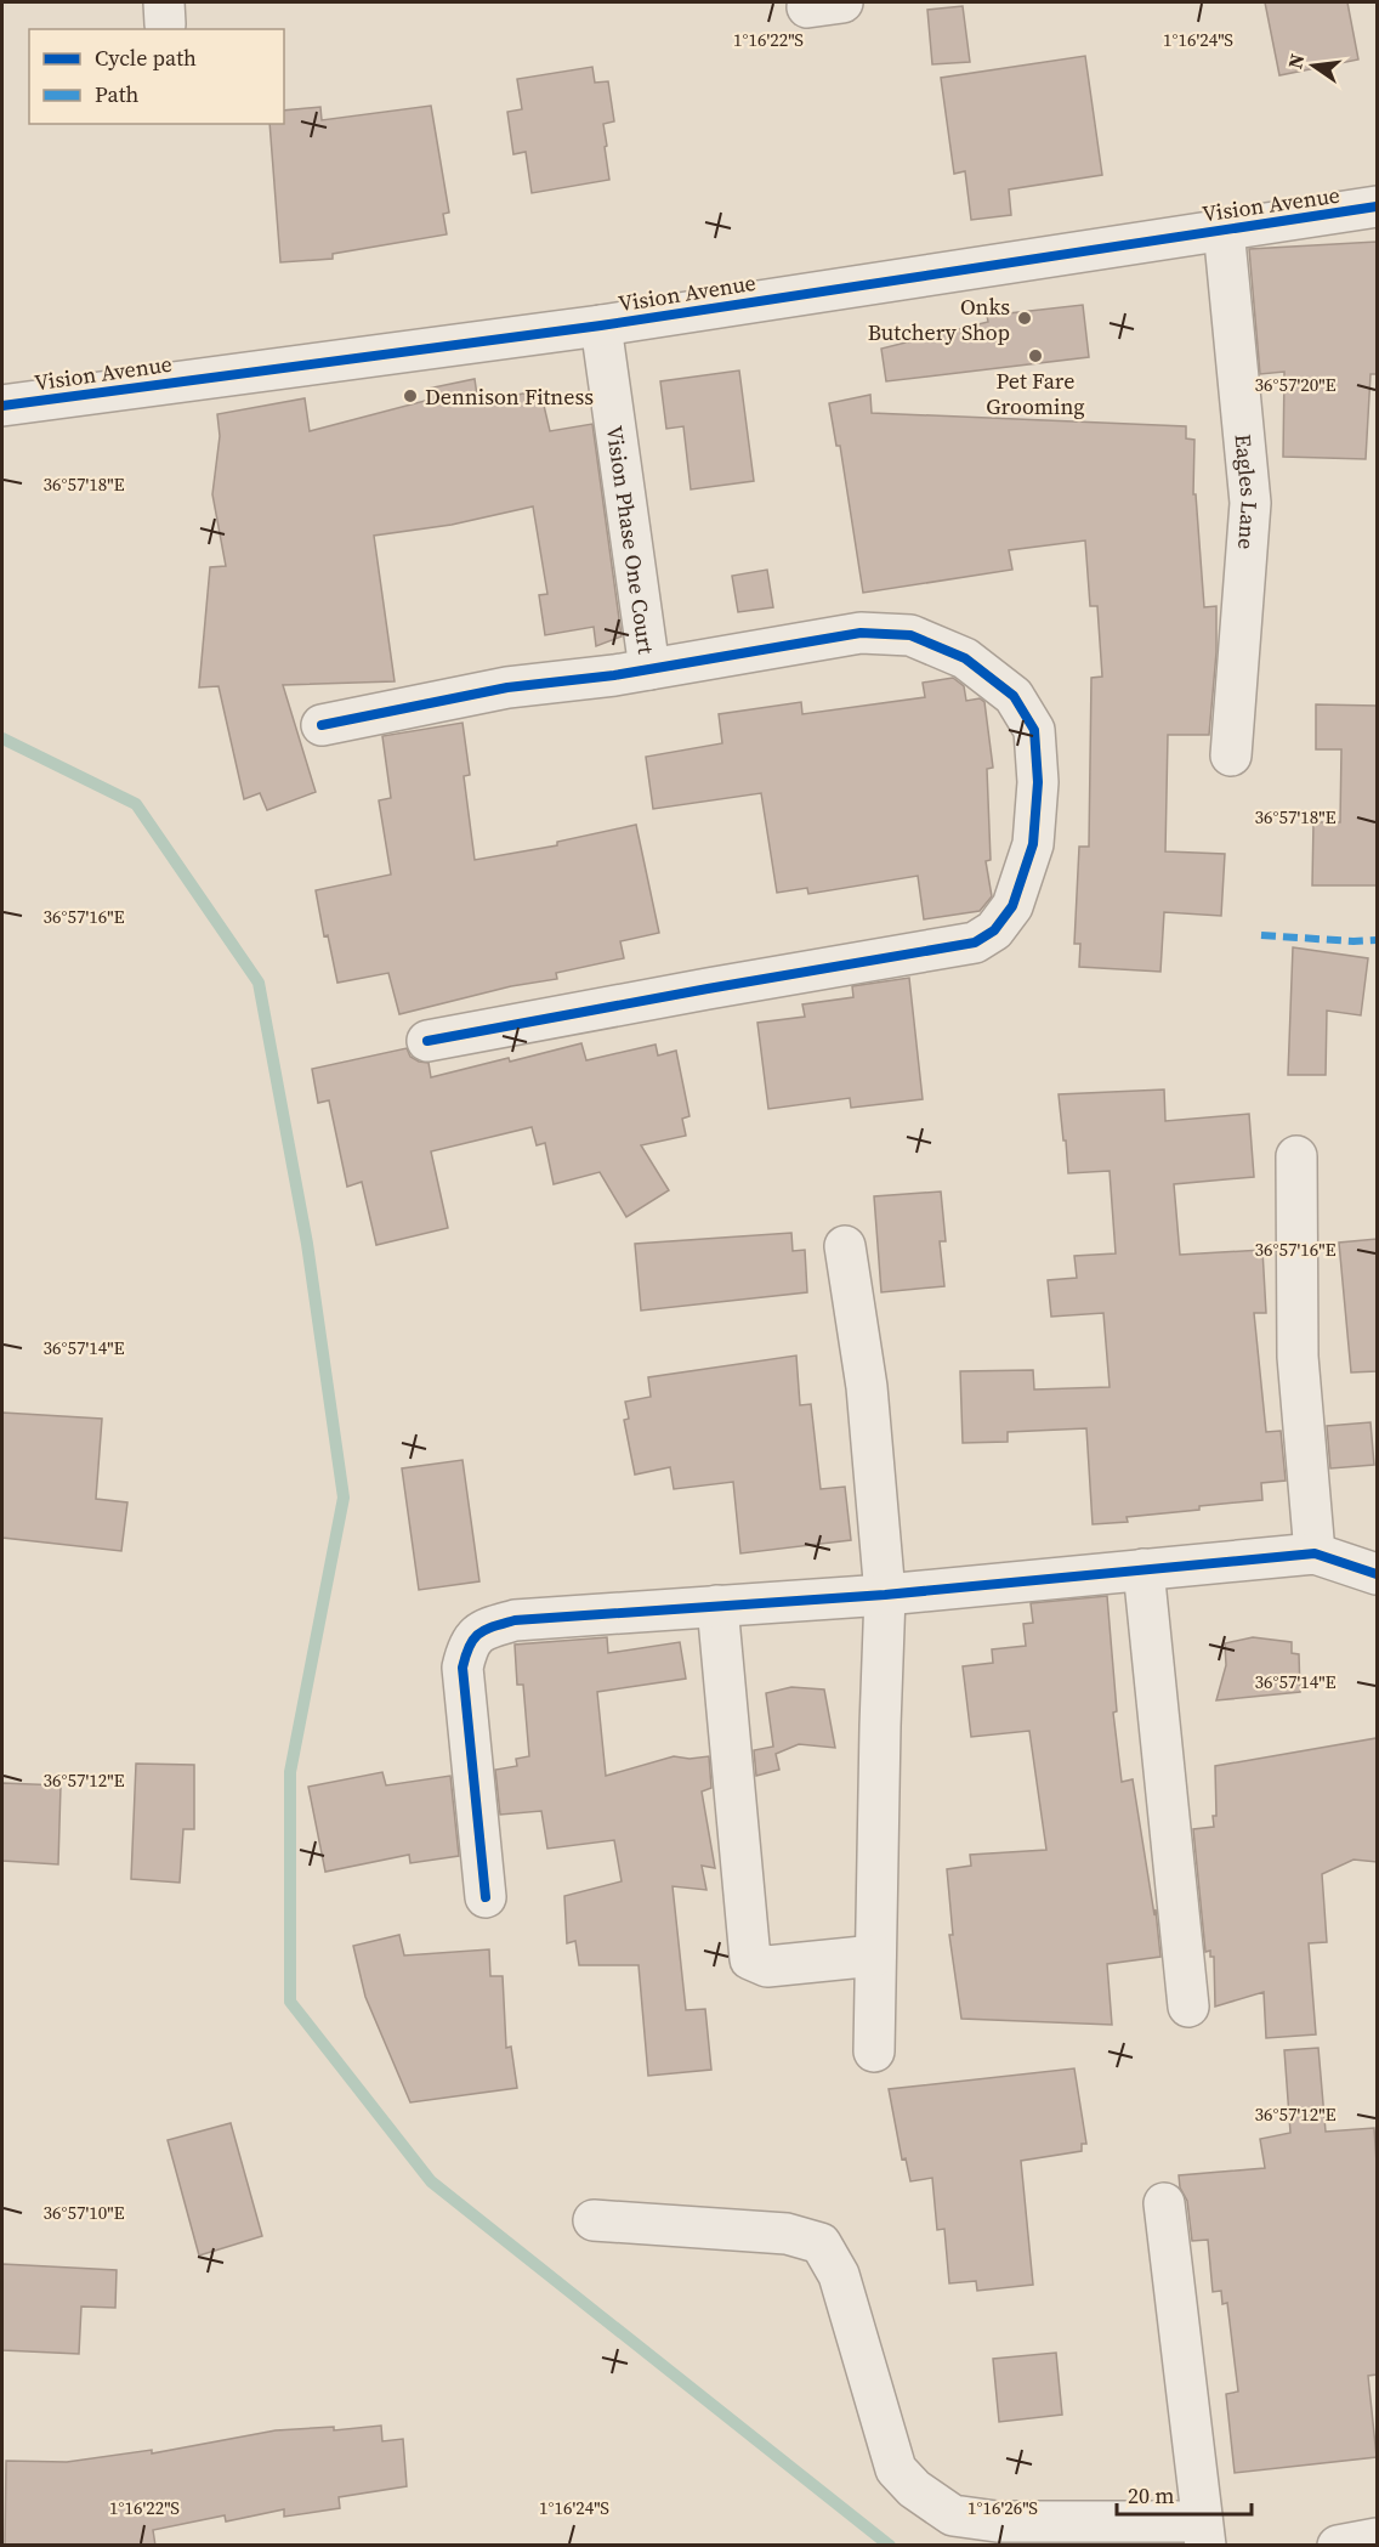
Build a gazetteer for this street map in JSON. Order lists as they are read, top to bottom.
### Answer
{
  "streets": {
    "street": ["Vision Avenue", "Eagles Lane", "Vision Phase One Court"]
  },
  "crossings": [
    ["Vision Avenue", "Eagles Lane"],
    ["Vision Avenue", "Vision Phase One Court"]
  ],
  "places": ["Onks Butchery Shop", "Pet Fare Grooming", "Dennison Fitness"],
  "legend": ["Cycle path", "Path"],
  "scale_bar": "20 m",
  "north": "left",
  "coordinates": [
    "1°16'22\"S",
    "1°16'24\"S",
    "36°57'20\"E",
    "36°57'18\"E",
    "36°57'16\"E",
    "36°57'14\"E",
    "36°57'12\"E",
    "36°57'10\"E",
    "1°16'26\"S"
  ]
}
